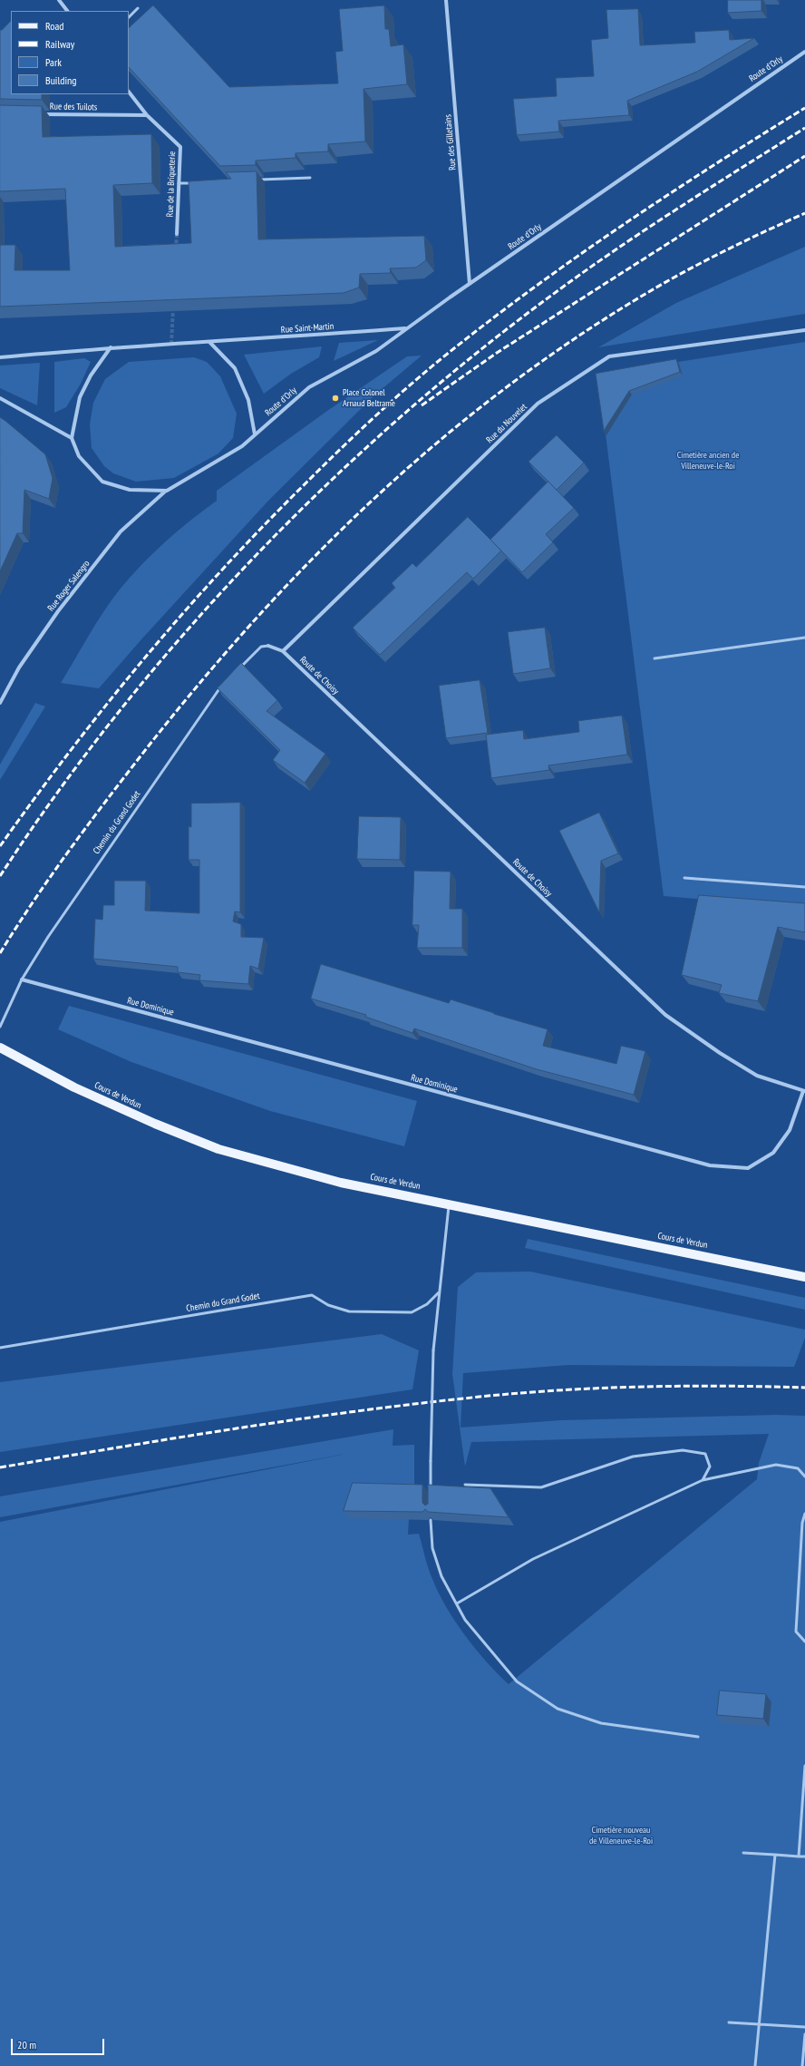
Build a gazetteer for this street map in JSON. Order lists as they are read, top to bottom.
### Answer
{
  "streets": {
    "main road": ["Cours de Verdun"],
    "street": [
      "Route d'Orly",
      "Rue des Tuilots",
      "Rue des Gilletains",
      "Rue de la Briqueterie",
      "Rue Saint-Martin",
      "Rue du Nouvelet",
      "Rue Roger Salengro",
      "Route de Choisy",
      "Rue Dominique"
    ],
    "lane": ["Chemin du Grand Godet"]
  },
  "crossings": [
    ["Route d'Orly", "Rue des Gilletains"],
    ["Route d'Orly", "Rue Saint-Martin"],
    ["Route d'Orly", "Rue Roger Salengro"],
    ["Rue des Tuilots", "Rue de la Briqueterie"],
    ["Rue du Nouvelet", "Route de Choisy"],
    ["Route de Choisy", "Rue Dominique"],
    ["Chemin du Grand Godet", "Rue Dominique"]
  ],
  "parks": ["Cimetière ancien de Villeneuve-le-Roi", "Cimetière nouveau de Villeneuve-le-Roi"],
  "places": ["Place Colonel Arnaud Beltrame"],
  "legend": [
    "Road",
    "Railway",
    "Park",
    "Building"
  ],
  "scale_bar": "20 m"
}
